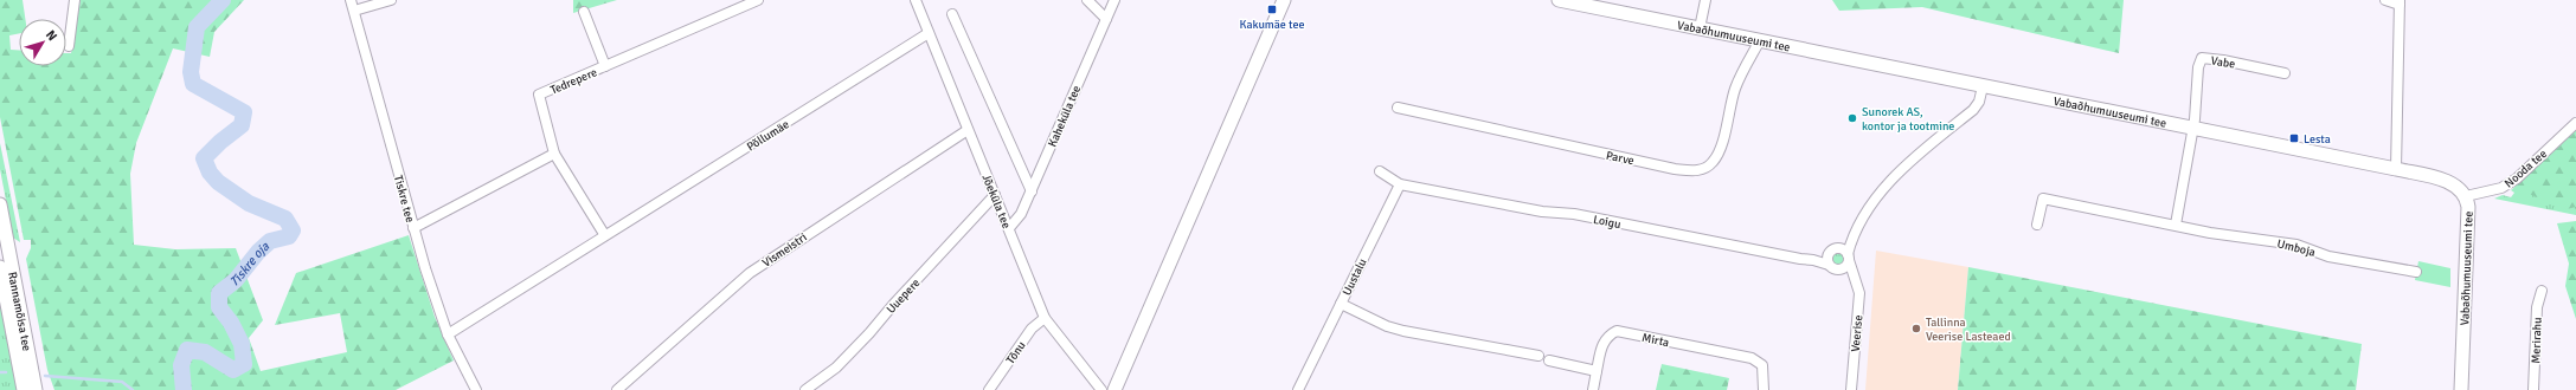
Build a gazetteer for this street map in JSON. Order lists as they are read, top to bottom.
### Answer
{
  "streets": {
    "street": [
      "Vabaõhumuuseumi tee",
      "Vabe",
      "Tedrepere",
      "Kaheküla tee",
      "Põllumäe",
      "Parve",
      "Nooda tee",
      "Tiskre tee",
      "Jõeküla tee",
      "Loigu",
      "Umboja",
      "Vismeistri",
      "Uustalu",
      "Uuepere",
      "Rannamõisa tee",
      "Veerise",
      "Mirta",
      "Merirahu",
      "Tõnu"
    ]
  },
  "crossings": [
    ["Vabaõhumuuseumi tee", "Vabe"],
    ["Vabaõhumuuseumi tee", "Parve"],
    ["Vabaõhumuuseumi tee", "Nooda tee"],
    ["Kaheküla tee", "Jõeküla tee"],
    ["Põllumäe", "Tiskre tee"],
    ["Põllumäe", "Jõeküla tee"],
    ["Jõeküla tee", "Vismeistri"],
    ["Jõeküla tee", "Uuepere"],
    ["Jõeküla tee", "Tõnu"],
    ["Loigu", "Uustalu"],
    ["Loigu", "Veerise"]
  ],
  "water": ["Tiskre oja"],
  "places": {
    "transit": ["Kakumäe tee", "Lesta"],
    "other": ["Sunorek AS, kontor ja tootmine", "Tallinna Veerise Lasteaed"]
  },
  "north": "top right"
}
